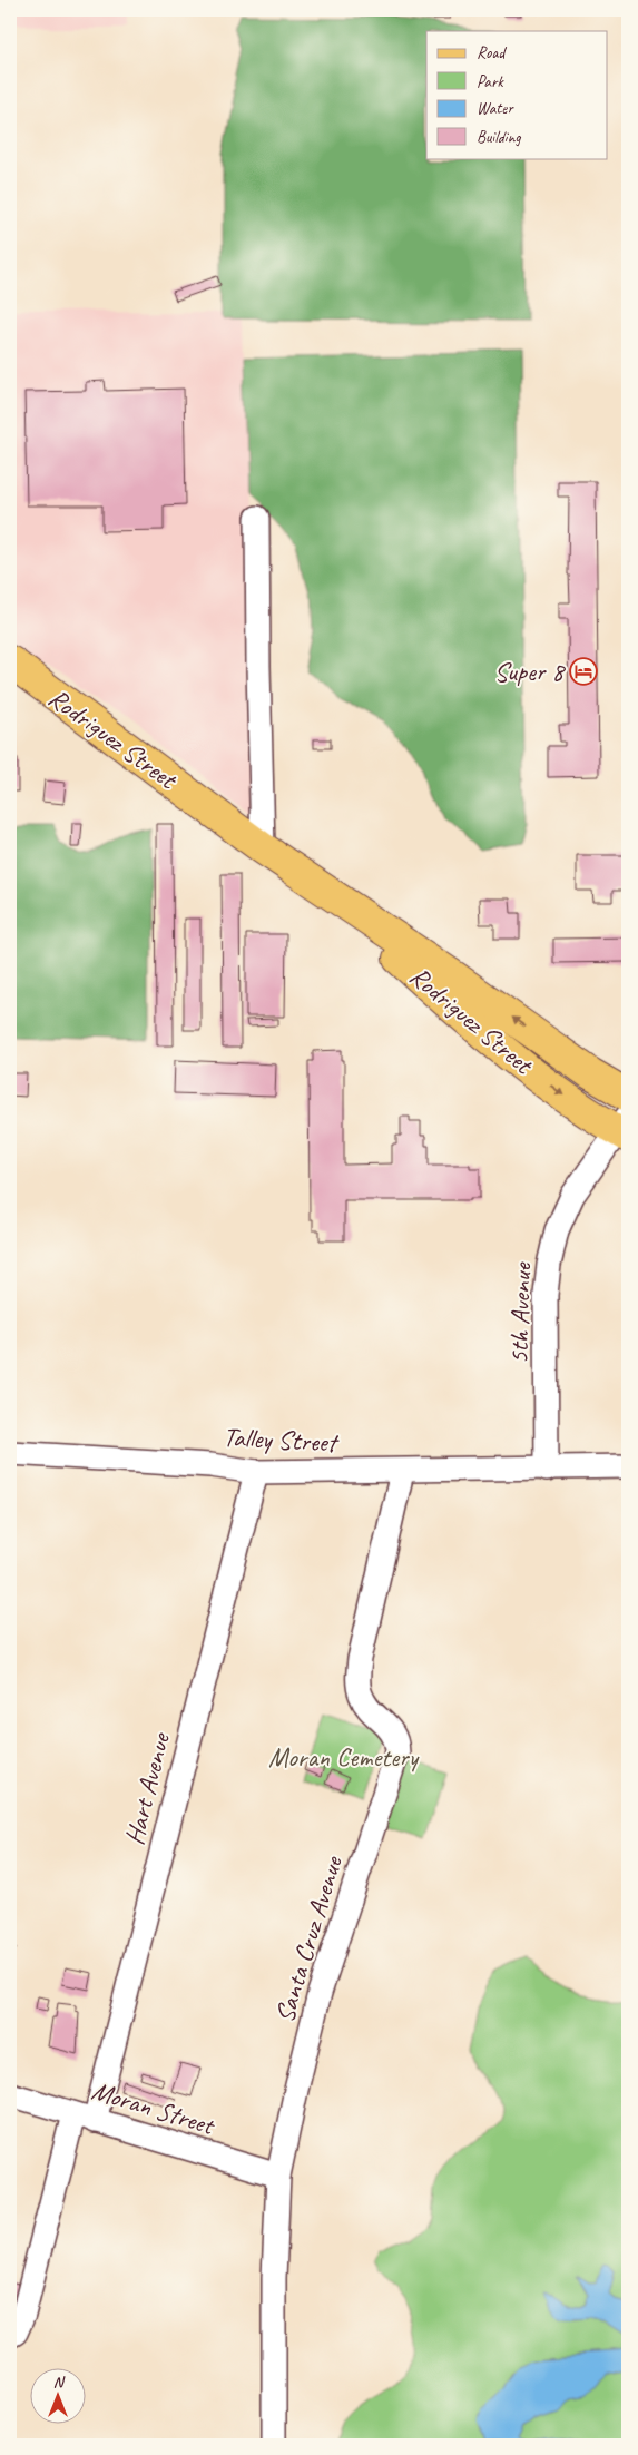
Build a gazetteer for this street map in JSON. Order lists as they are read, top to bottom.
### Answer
{
  "streets": {
    "main road": ["Rodriguez Street"],
    "street": [
      "5th Avenue",
      "Talley Street",
      "Hart Avenue",
      "Santa Cruz Avenue",
      "Moran Street"
    ]
  },
  "crossings": [
    ["Rodriguez Street", "5th Avenue"],
    ["5th Avenue", "Talley Street"],
    ["Talley Street", "Hart Avenue"],
    ["Talley Street", "Santa Cruz Avenue"],
    ["Hart Avenue", "Moran Street"],
    ["Santa Cruz Avenue", "Moran Street"]
  ],
  "parks": ["Moran Cemetery"],
  "places": {
    "hotel": ["Super 8"]
  },
  "legend": [
    "Road",
    "Park",
    "Water",
    "Building"
  ],
  "north": "top"
}
